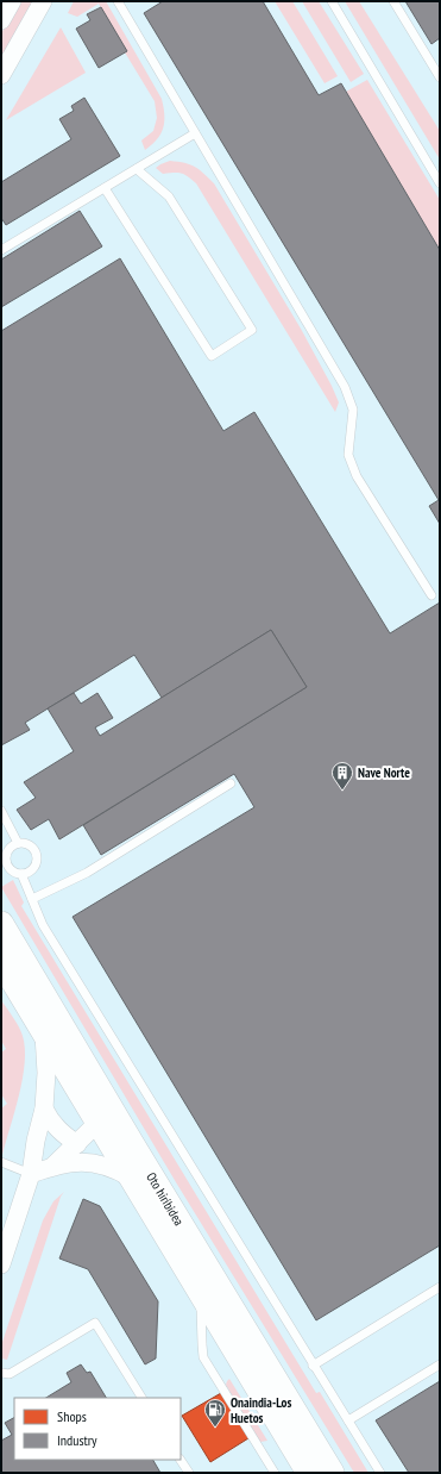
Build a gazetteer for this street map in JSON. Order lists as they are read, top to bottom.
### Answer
{
  "streets": {
    "street": ["Oto hiribidea"]
  },
  "places": {
    "building": ["Nave Norte"],
    "fuel station": ["Onaindia-Los Huetos"]
  },
  "legend": ["Shops", "Industry"]
}
